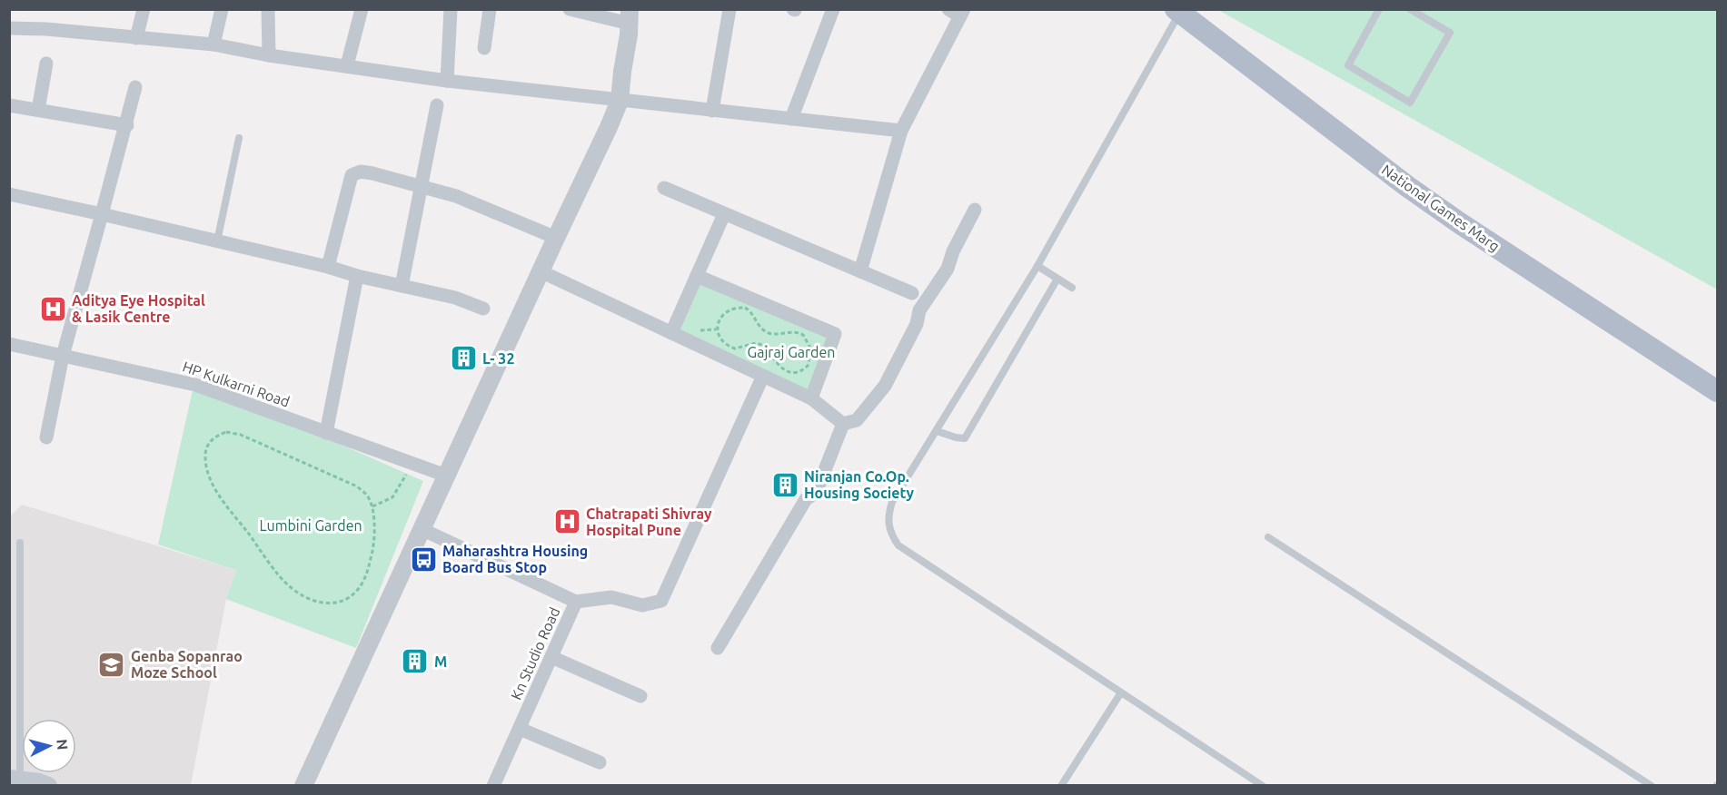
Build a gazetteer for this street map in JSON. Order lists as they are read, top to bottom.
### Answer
{
  "streets": {
    "main road": ["National Games Marg"],
    "street": ["HP Kulkarni Road", "Kn Studio Road"]
  },
  "parks": ["Gajraj Garden", "Lumbini Garden"],
  "places": {
    "hospital": ["Aditya Eye Hospital & Lasik Centre", "Chatrapati Shivray Hospital Pune"],
    "building": ["L- 32", "Niranjan Co.Op. Housing Society", "M"],
    "bus stop": ["Maharashtra Housing Board Bus Stop"],
    "school or university": ["Genba Sopanrao Moze School"]
  },
  "north": "right"
}
